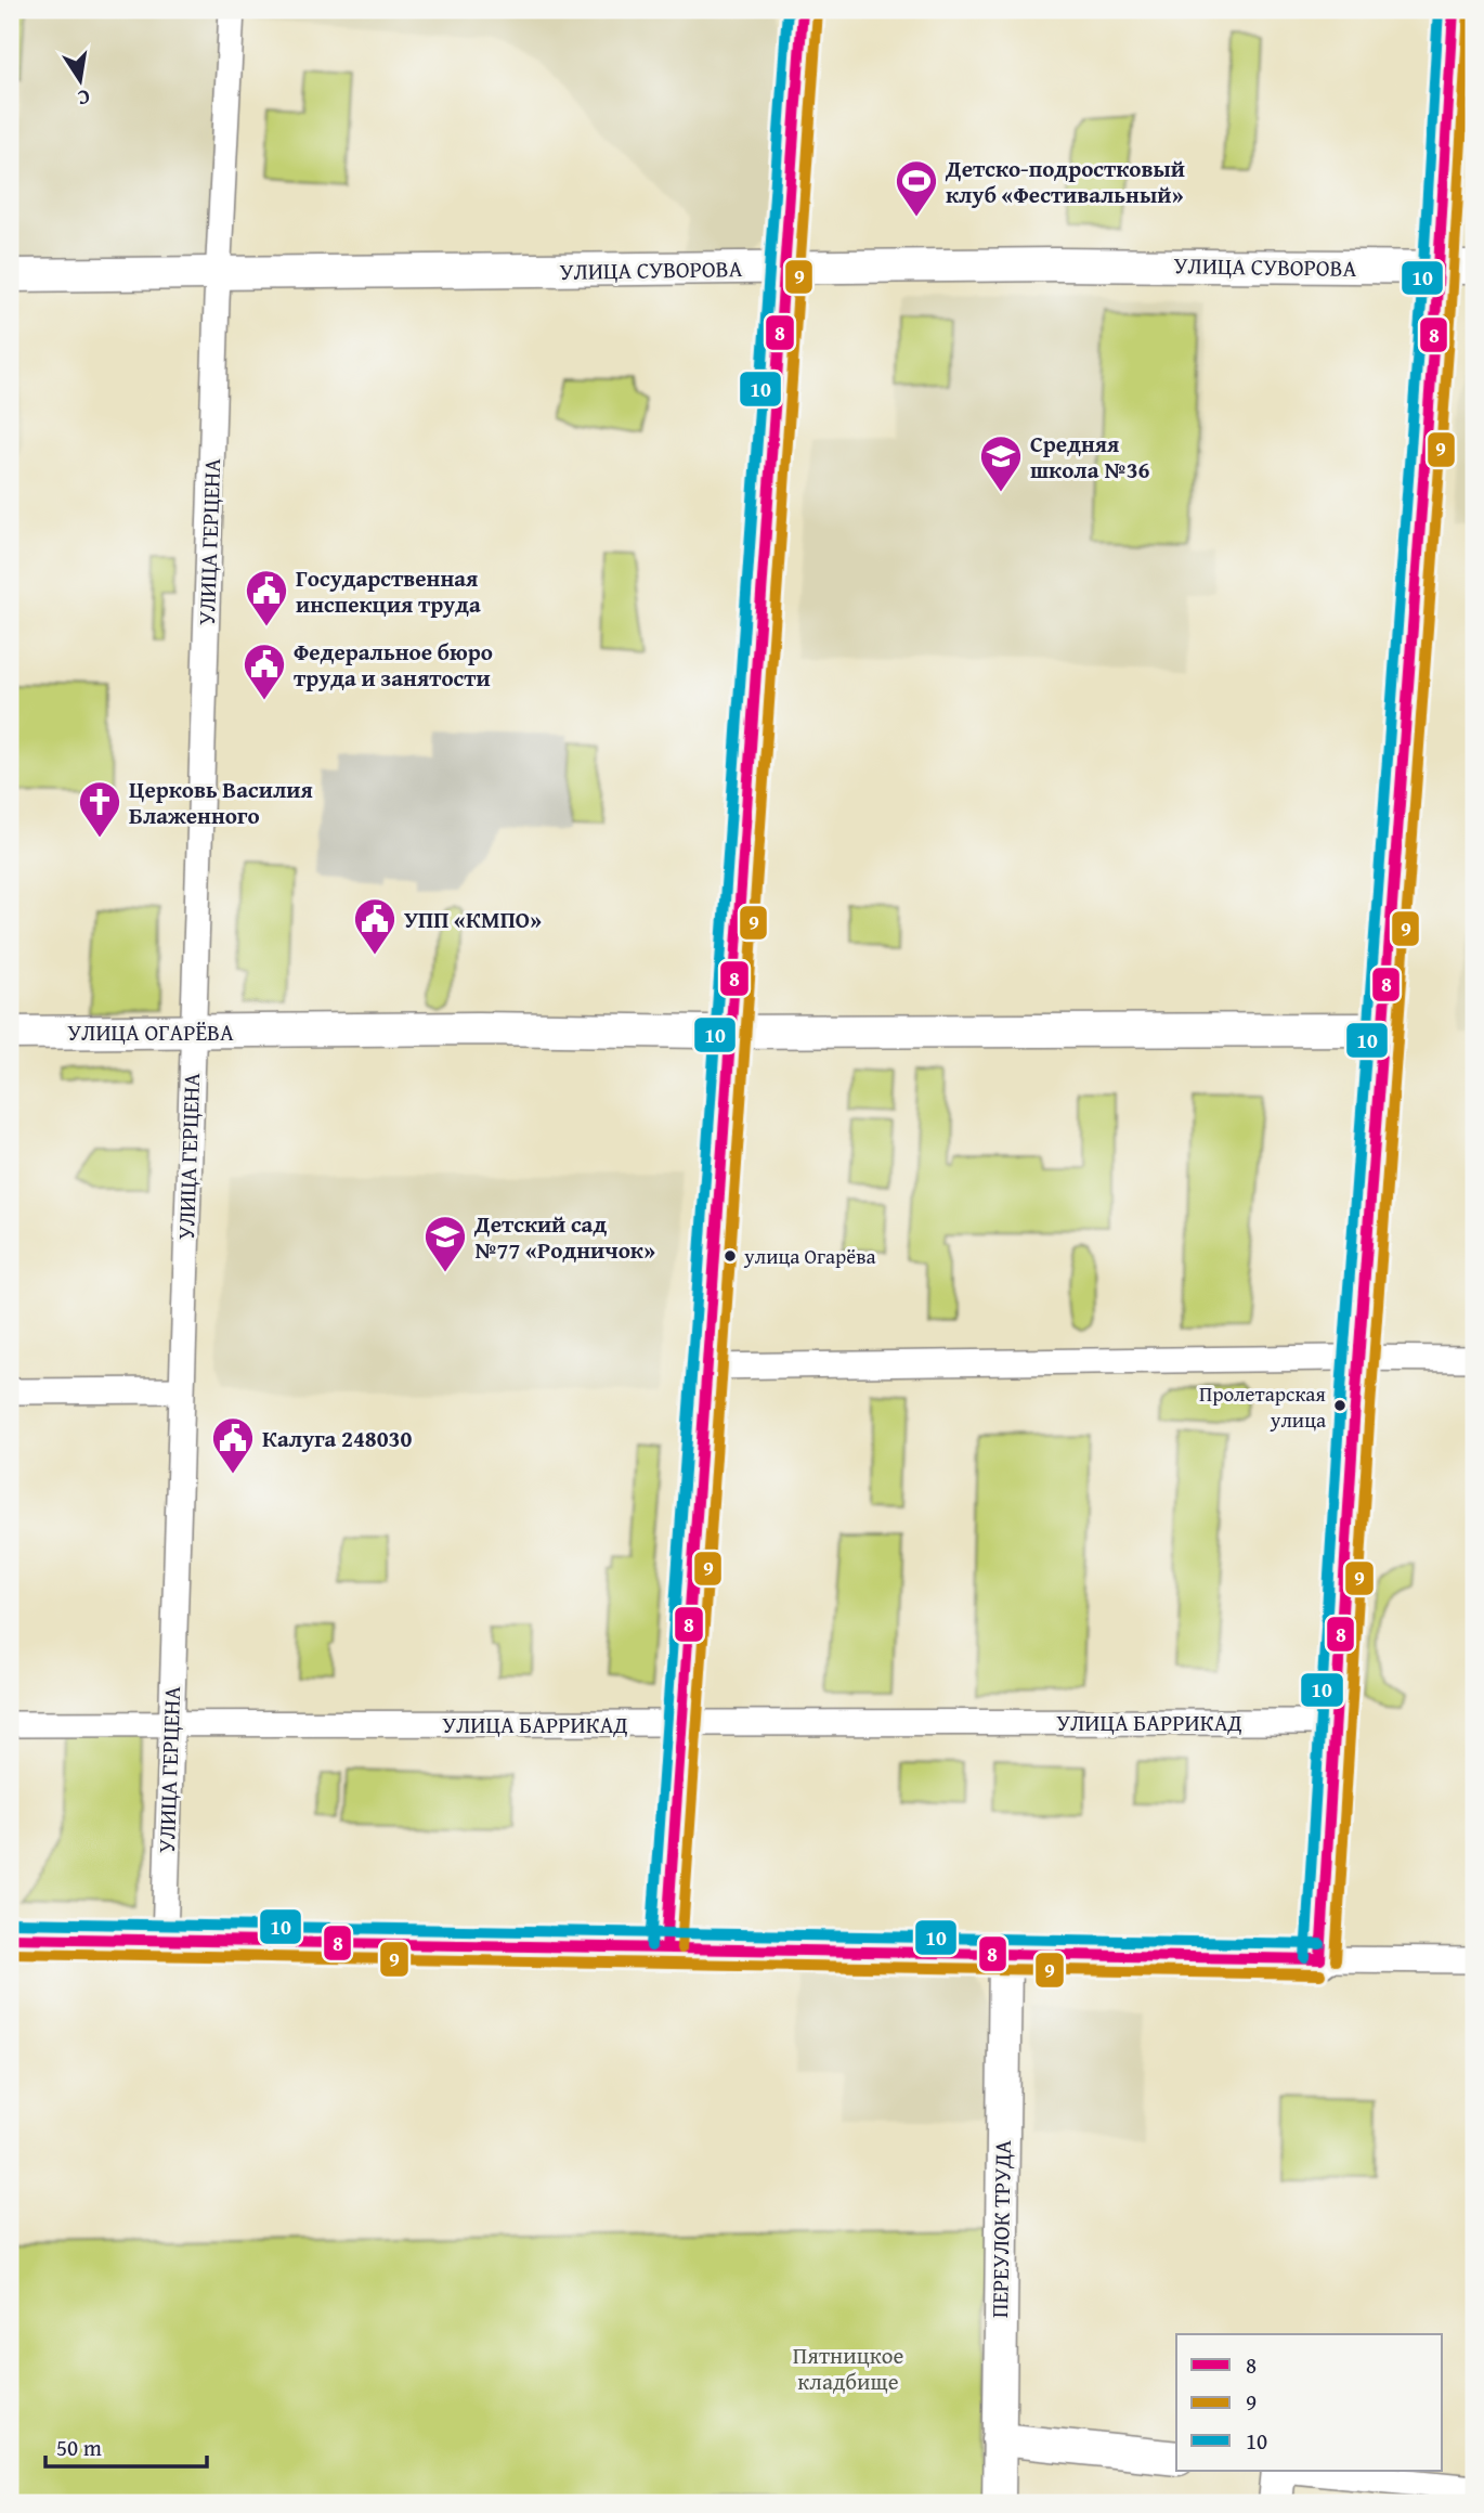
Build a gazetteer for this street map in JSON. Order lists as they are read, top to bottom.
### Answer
{
  "streets": {
    "street": [
      "УЛИЦА СУВОРОВА",
      "УЛИЦА ГЕРЦЕНА",
      "УЛИЦА ОГАРЁВА",
      "УЛИЦА БАРРИКАД",
      "ПЕРЕУЛОК ТРУДА"
    ]
  },
  "crossings": [
    ["УЛИЦА СУВОРОВА", "УЛИЦА ГЕРЦЕНА"],
    ["УЛИЦА ГЕРЦЕНА", "УЛИЦА ОГАРЁВА"],
    ["УЛИЦА ГЕРЦЕНА", "УЛИЦА БАРРИКАД"]
  ],
  "parks": ["Пятницкое кладбище"],
  "places": {
    "sports": ["Детско-подростковый клуб «Фестивальный»"],
    "school or university": ["Средняя школа №36", "Детский сад №77 «Родничок»"],
    "public building": [
      "Государственная инспекция труда",
      "Федеральное бюро труда и занятости",
      "УПП «КМПО»",
      "Калуга 248030"
    ],
    "church": ["Церковь Василия Блаженного"],
    "other": ["улица Огарёва", "Пролетарская улица"]
  },
  "lines": ["transit line 8", "transit line 10", "transit line 9"],
  "legend": ["8", "9", "10"],
  "scale_bar": "50 m",
  "north": "bottom"
}
